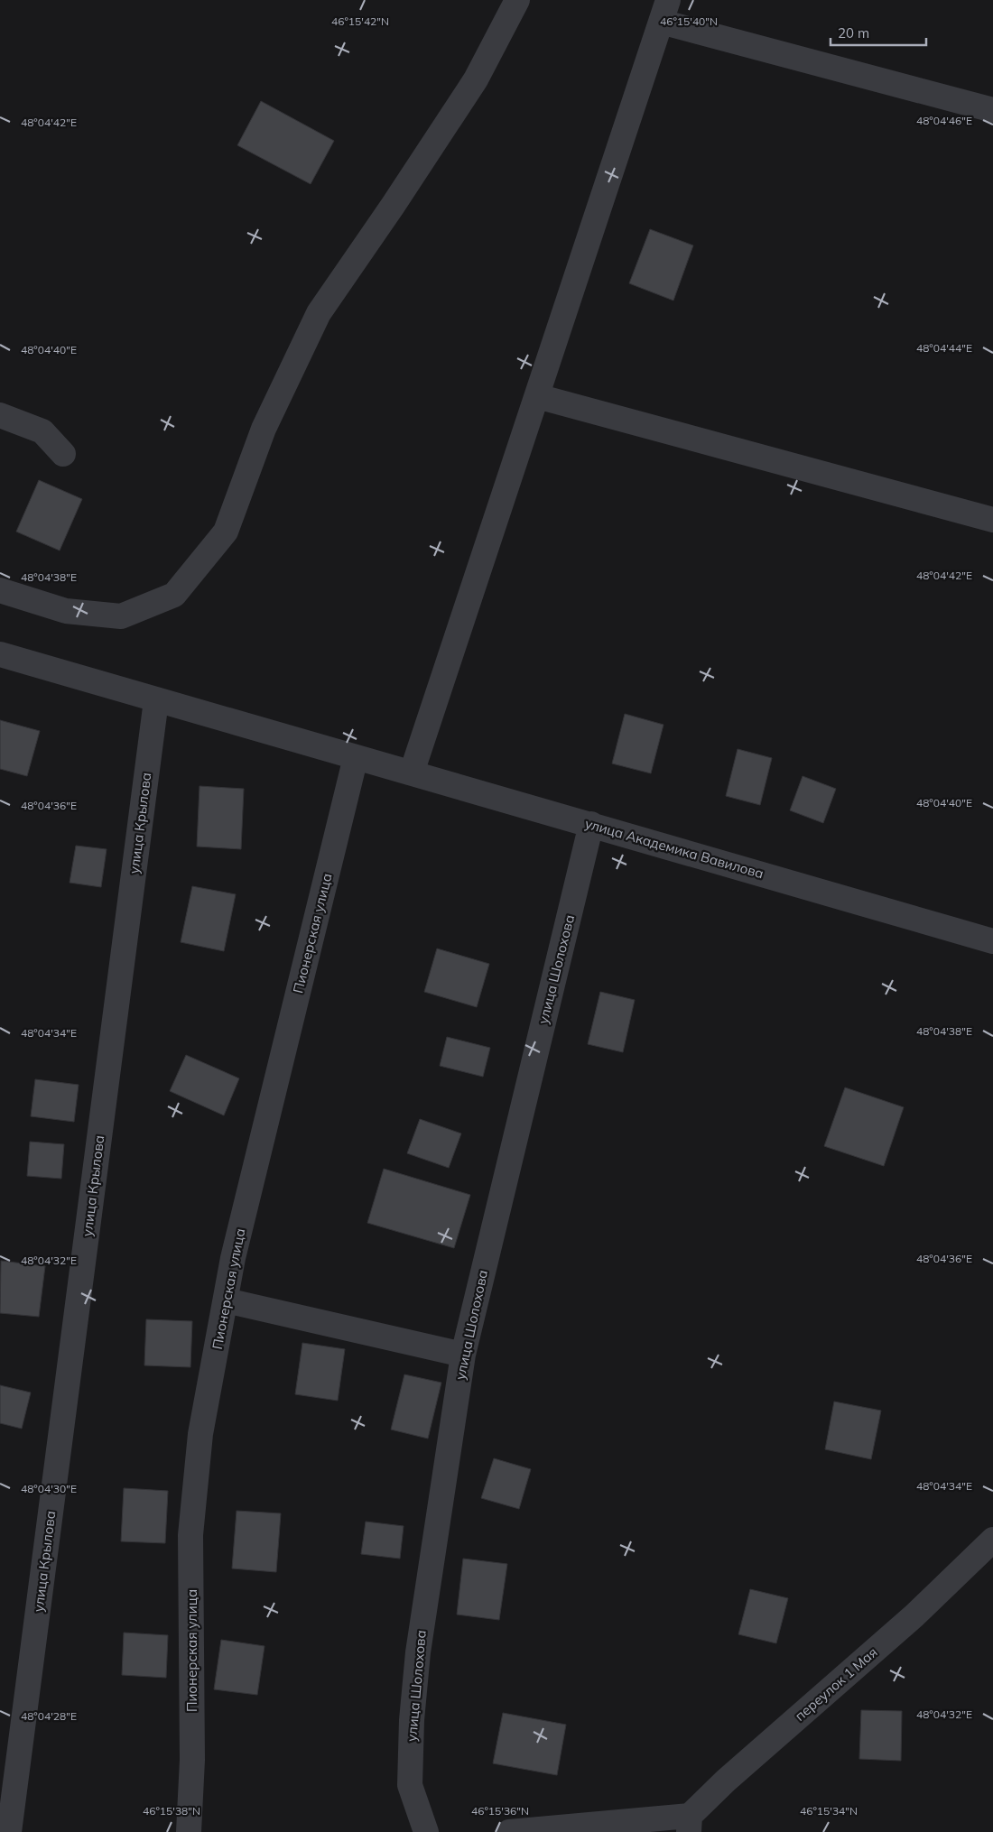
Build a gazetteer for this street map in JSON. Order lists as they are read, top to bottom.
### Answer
{
  "streets": {
    "street": [
      "улица Крылова",
      "улица Академика Вавилова",
      "Пионерская улица",
      "улица Шолохова",
      "переулок 1 Мая"
    ]
  },
  "crossings": [
    ["улица Крылова", "улица Академика Вавилова"],
    ["улица Академика Вавилова", "Пионерская улица"],
    ["улица Академика Вавилова", "улица Шолохова"]
  ],
  "scale_bar": "20 m",
  "coordinates": [
    "46°15'42\"N",
    "46°15'40\"N",
    "48°04'46\"E",
    "48°04'42\"E",
    "48°04'44\"E",
    "48°04'40\"E",
    "48°04'38\"E",
    "48°04'36\"E",
    "48°04'34\"E",
    "48°04'32\"E",
    "48°04'30\"E",
    "48°04'28\"E",
    "46°15'38\"N",
    "46°15'36\"N",
    "46°15'34\"N"
  ]
}
